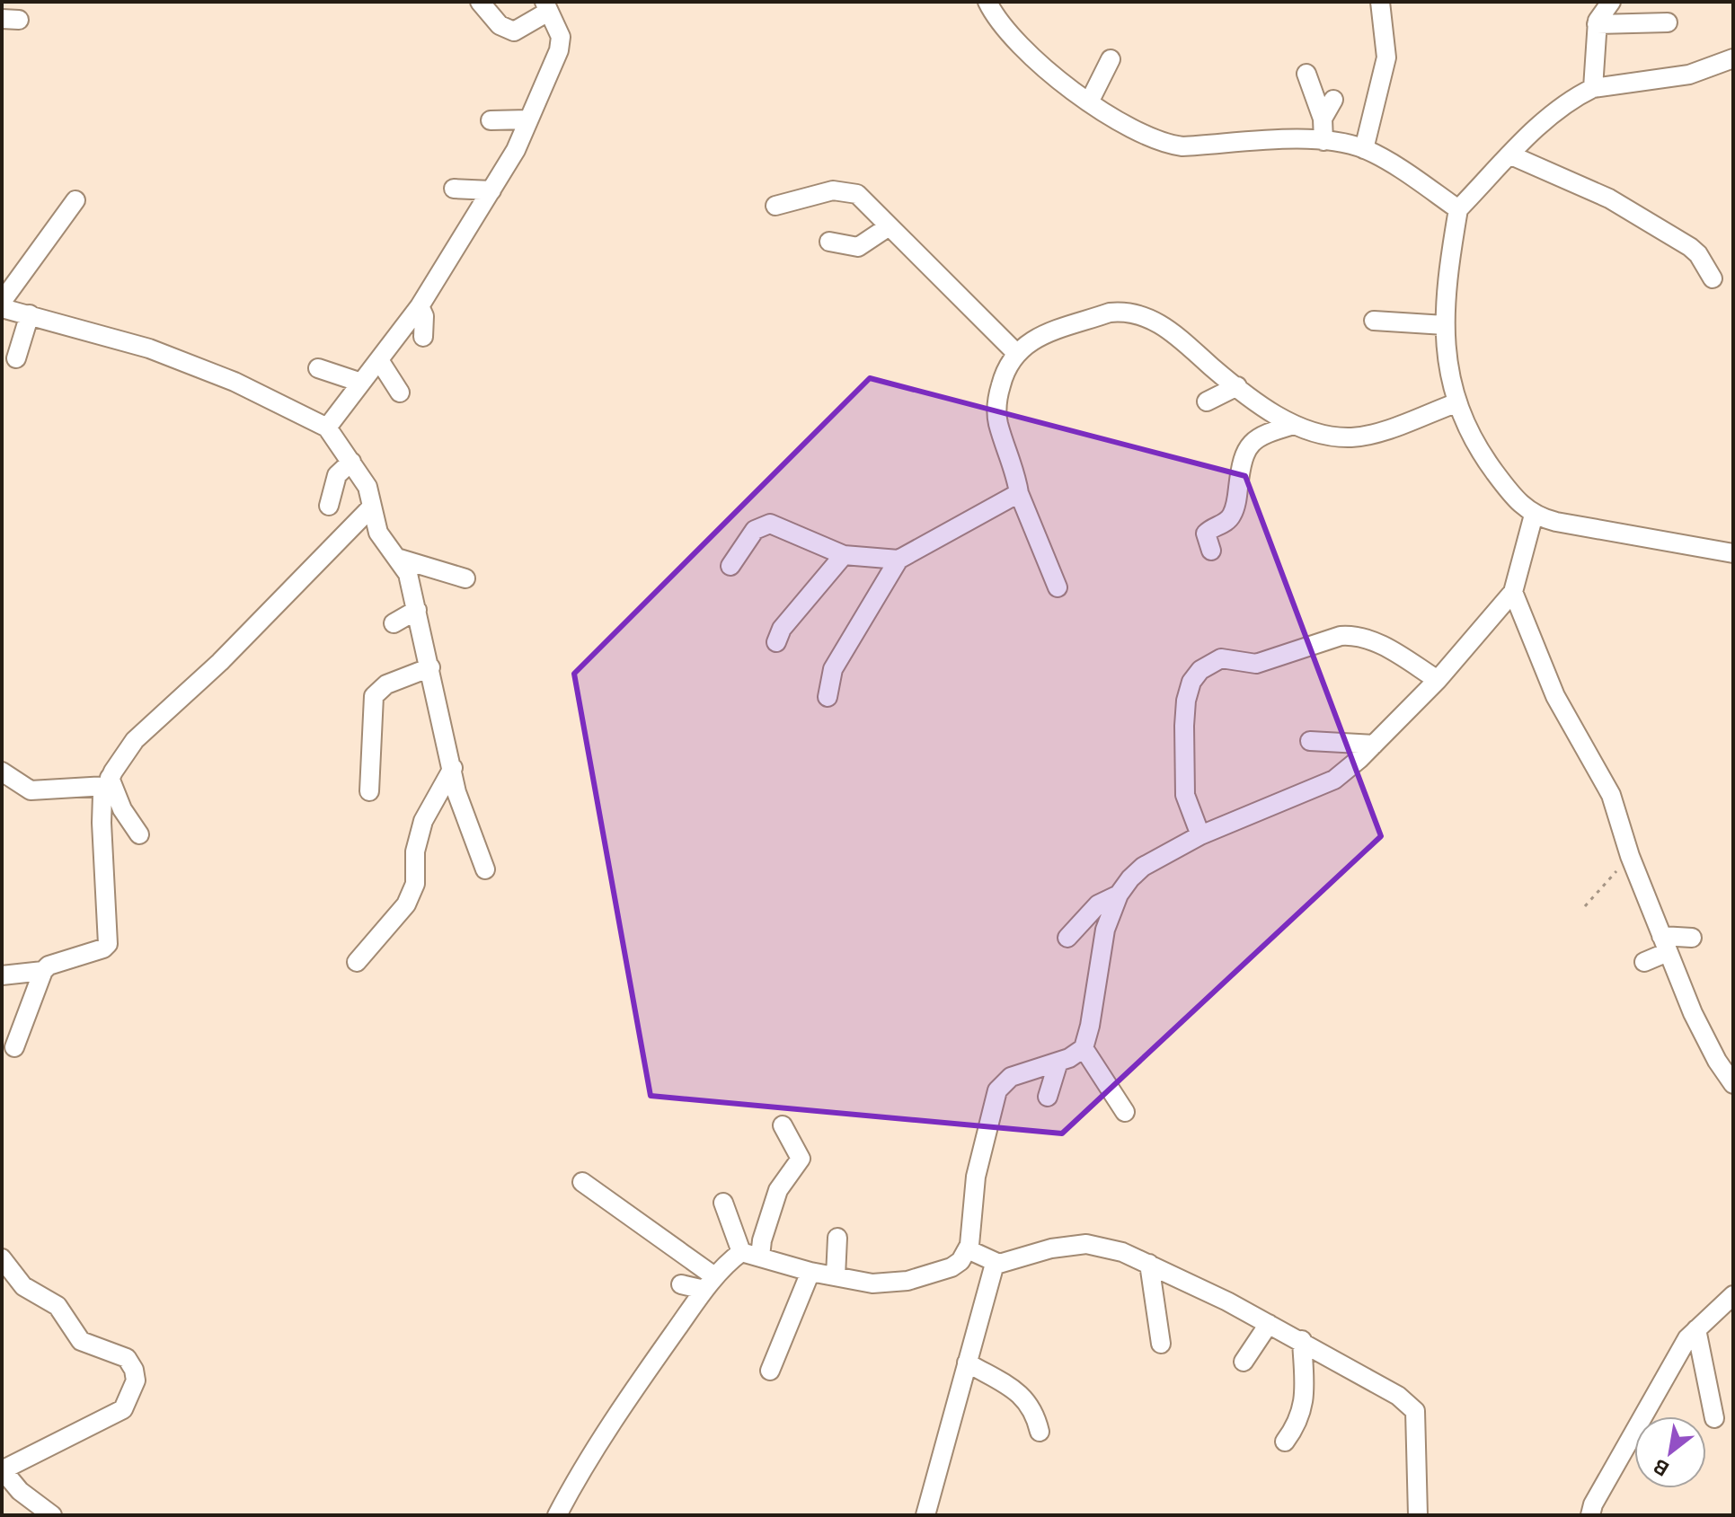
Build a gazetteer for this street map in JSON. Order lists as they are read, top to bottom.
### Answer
{
  "north": "bottom left"
}
